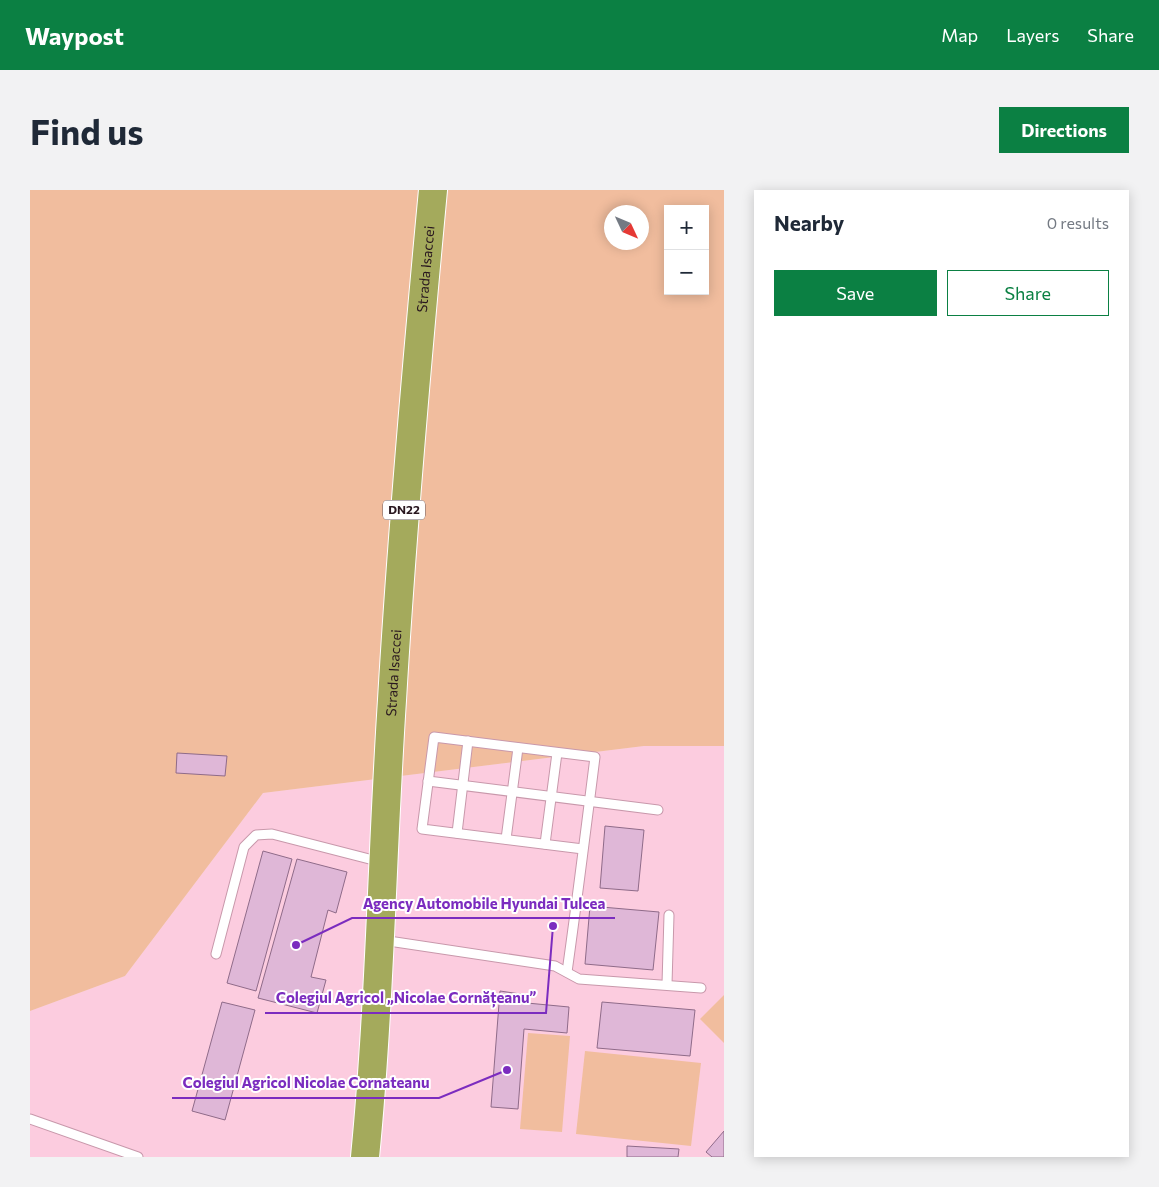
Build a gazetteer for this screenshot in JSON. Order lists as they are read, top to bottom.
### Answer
{
  "streets": {
    "highway": ["Strada Isaccei", "DN22"]
  },
  "places": ["Colegiul Agricol „Nicolae Cornățeanu”", "Agency Automobile Hyundai Tulcea", "Colegiul Agricol Nicolae Cornateanu"],
  "north": "bottom right",
  "page": {
    "header": "Waypost",
    "nav": ["Map", "Layers", "Share"],
    "buttons": [
      "Directions",
      ["Save", "Share"]
    ],
    "title": "Find us",
    "heading": ["Nearby", "0 results"],
    "map_buttons": ["+", "−"]
  }
}
